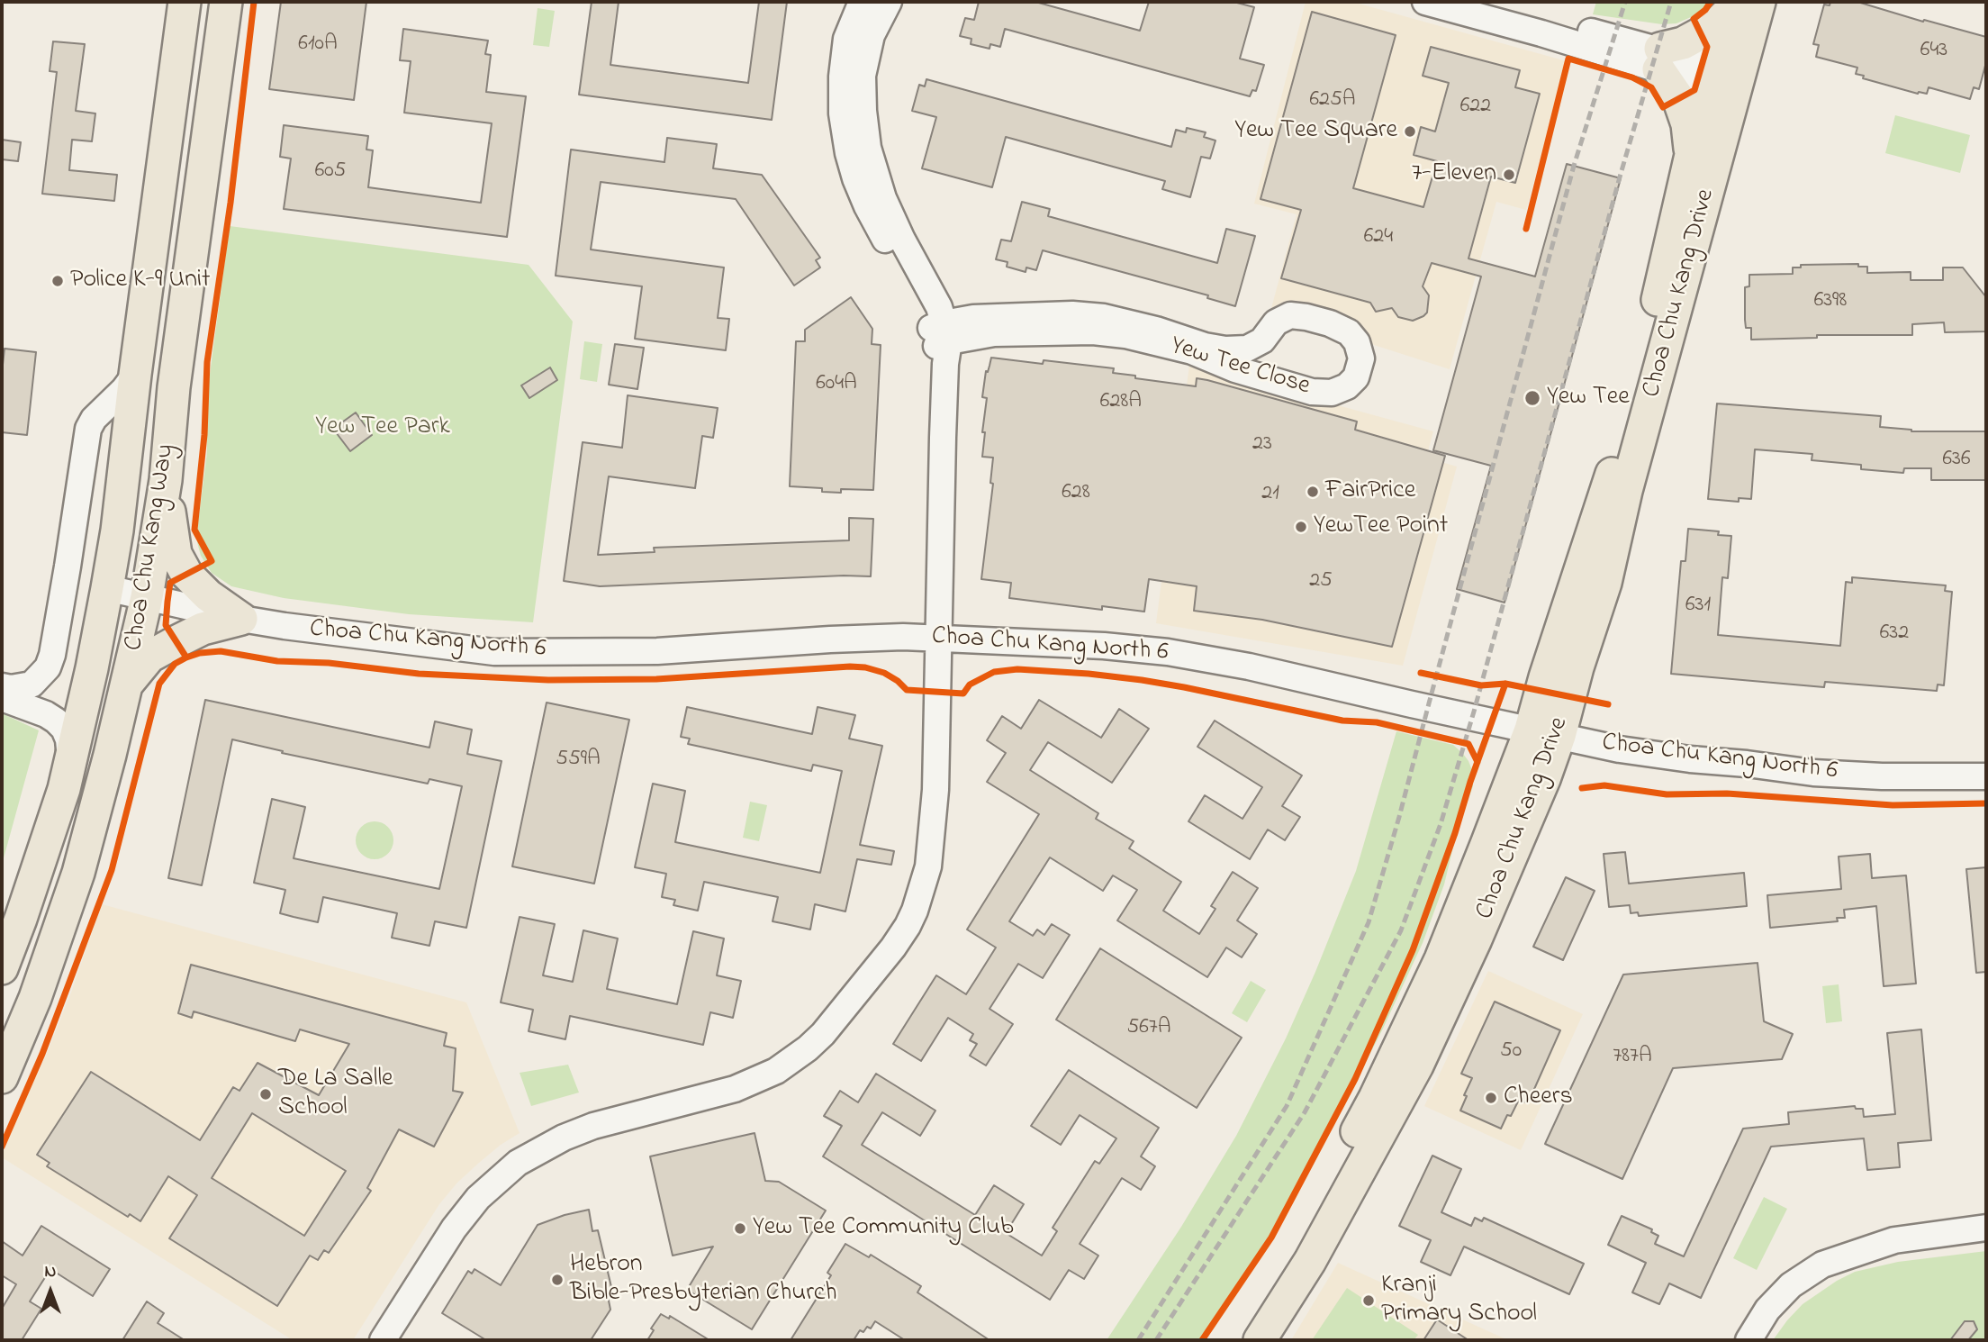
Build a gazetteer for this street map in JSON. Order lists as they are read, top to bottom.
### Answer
{
  "streets": {
    "main road": ["Choa Chu Kang Drive", "Choa Chu Kang Way"],
    "street": ["Yew Tee Close", "Choa Chu Kang North 6"]
  },
  "crossings": [
    ["Choa Chu Kang Drive", "Choa Chu Kang North 6"],
    ["Choa Chu Kang Way", "Choa Chu Kang North 6"]
  ],
  "parks": ["Yew Tee Park"],
  "places": [
    "Yew Tee Square",
    "7-Eleven",
    "Police K-9 Unit",
    "Yew Tee",
    "FairPrice",
    "YewTee Point",
    "De La Salle School",
    "Cheers",
    "Yew Tee Community Club",
    "Hebron Bible-Presbyterian Church",
    "Kranji Primary School"
  ],
  "house_numbers": [
    "610A",
    "643",
    "625A",
    "622",
    "605",
    "624",
    "6398",
    "604A",
    "628A",
    "23",
    "636",
    "628",
    "21",
    "25",
    "631",
    "632",
    "559A",
    "567A",
    "50",
    "787A"
  ],
  "north": "top"
}
